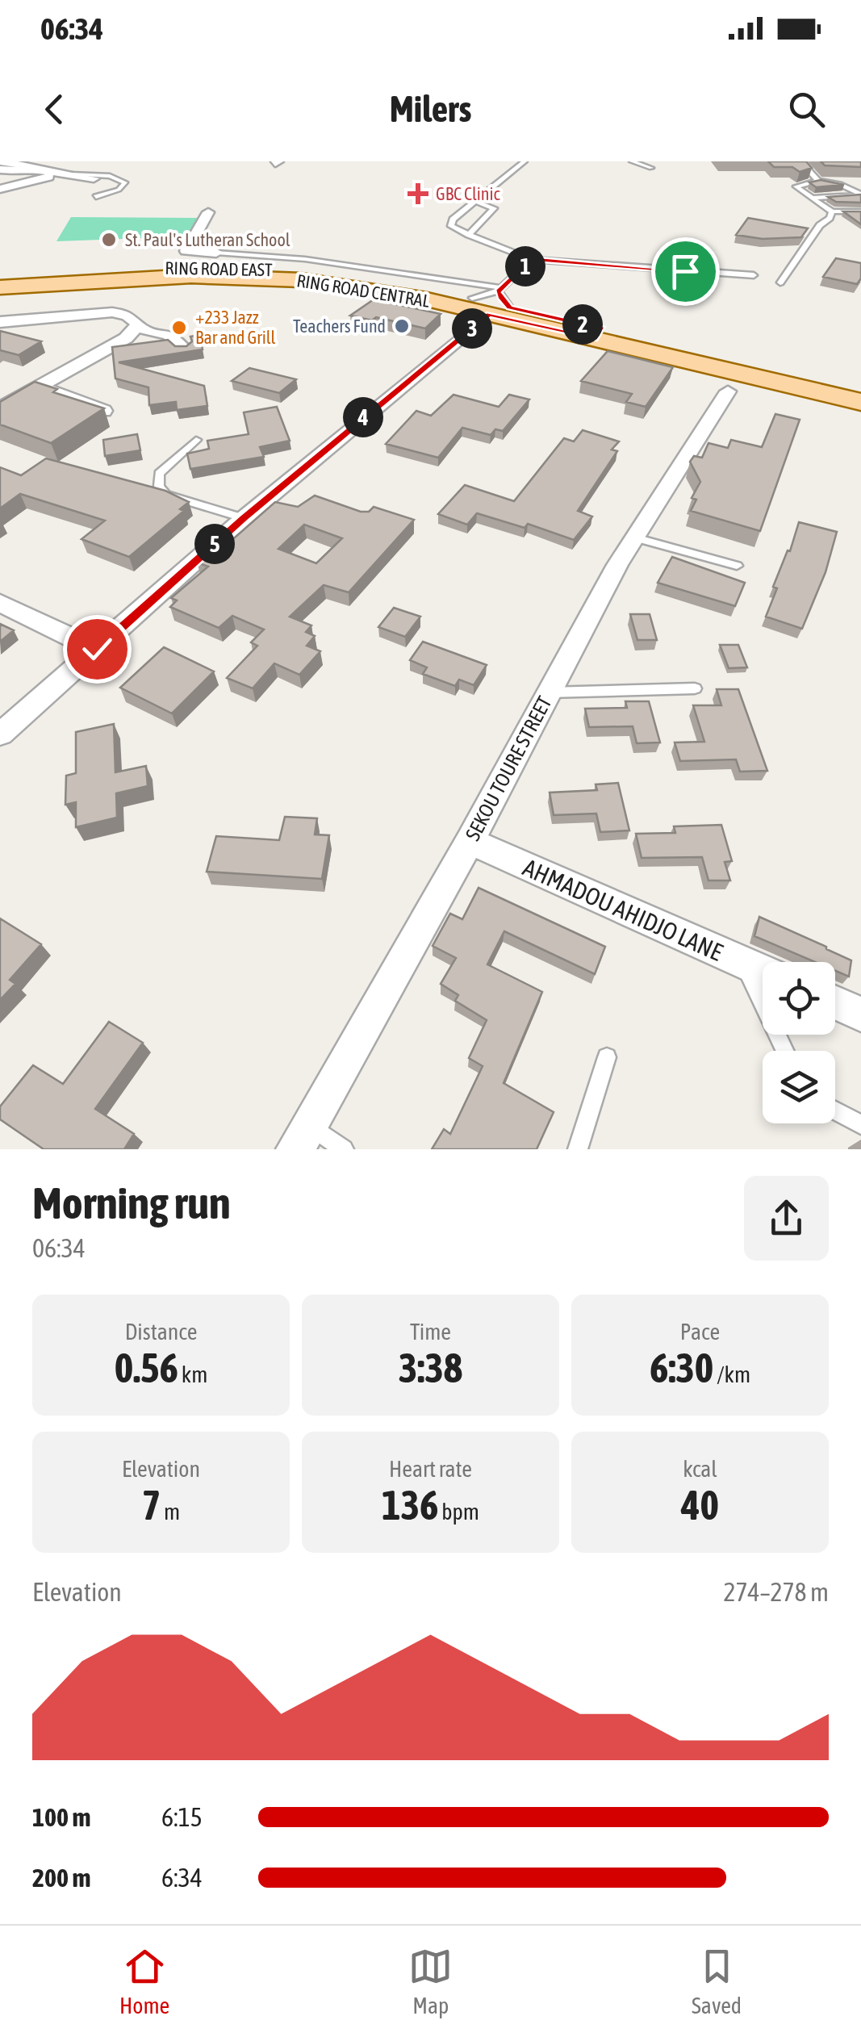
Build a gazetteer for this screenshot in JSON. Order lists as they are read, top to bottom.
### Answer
{
  "streets": {
    "main road": ["RING ROAD EAST", "RING ROAD CENTRAL"],
    "street": ["SEKOU TOURE STREET", "AHMADOU AHIDJO LANE"]
  },
  "crossings": [
    ["RING ROAD EAST", "RING ROAD CENTRAL"],
    ["SEKOU TOURE STREET", "AHMADOU AHIDJO LANE"]
  ],
  "places": {
    "health": ["GBC Clinic"],
    "other": ["St. Paul's Lutheran School", "Teachers Fund", "+233 Jazz Bar and Grill"]
  },
  "page": {
    "status": "06:34",
    "header": "Milers",
    "pins": [
      "1",
      "2",
      "3",
      "4",
      "5"
    ],
    "heading": ["Morning run", "06:34"],
    "stats": [
      ["Distance", "0.56 km"],
      ["Time", "3:38"],
      ["Pace", "6:30 /km"],
      ["Elevation", "7 m"],
      ["Heart rate", "136 bpm"],
      ["kcal", "40"]
    ],
    "chart": ["Elevation", "274–278 m"],
    "list": [
      {
        "name": "100 m",
        "note": "6:15"
      },
      {
        "name": "200 m",
        "note": "6:34"
      }
    ],
    "tabs": ["Home", "Map", "Saved"]
  }
}
